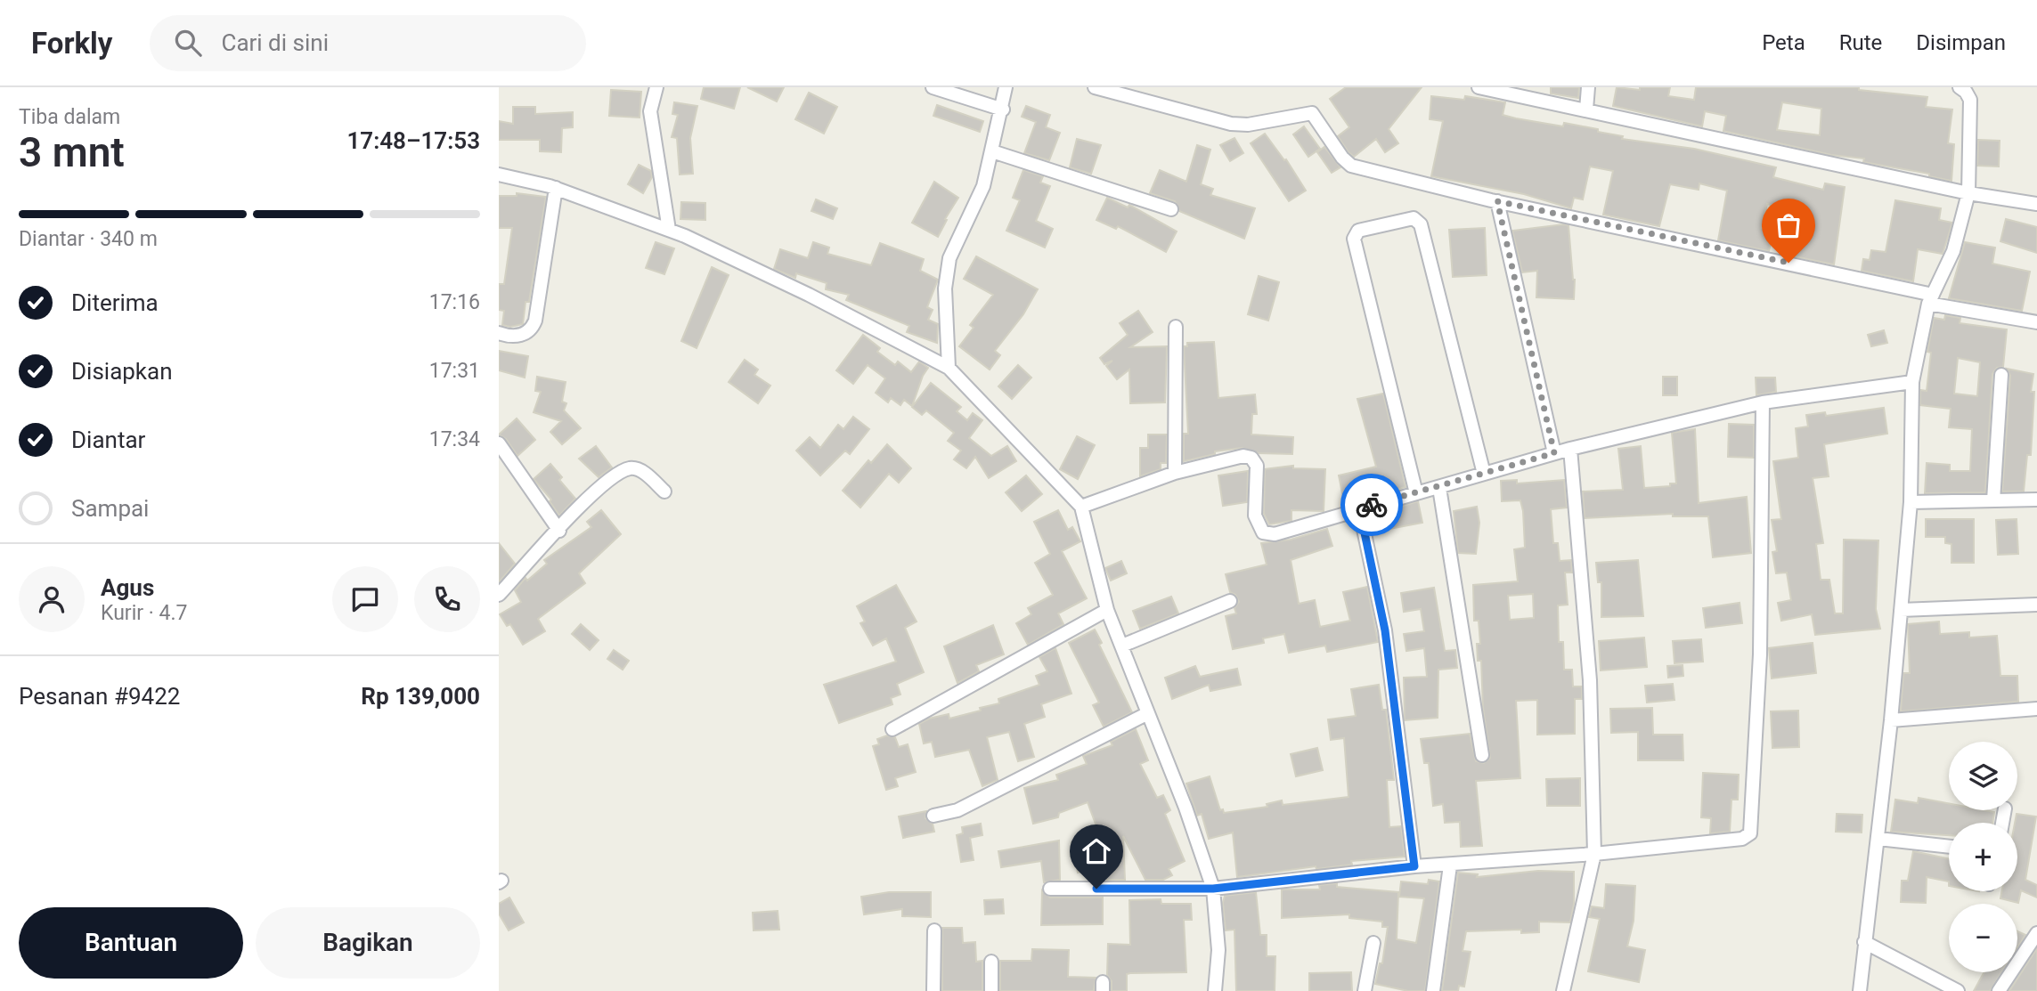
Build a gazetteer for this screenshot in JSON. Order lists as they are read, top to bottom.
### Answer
{
  "page": {
    "header": "Forkly",
    "search": "Cari di sini",
    "nav": ["Peta", "Rute", "Disimpan"],
    "heading": ["3 mnt", "Tiba dalam", "17:48–17:53"],
    "panel": [
      "Agus",
      "Kurir · 4.7",
      "Pesanan #9422",
      "Rp 139,000"
    ],
    "bar": "Diantar · 340 m",
    "list": [
      ["Diterima", "17:16"],
      ["Disiapkan", "17:31"],
      ["Diantar", "17:34"],
      "Sampai"
    ],
    "map_buttons": ["+", "−"],
    "buttons": ["Bantuan", "Bagikan"]
  }
}
